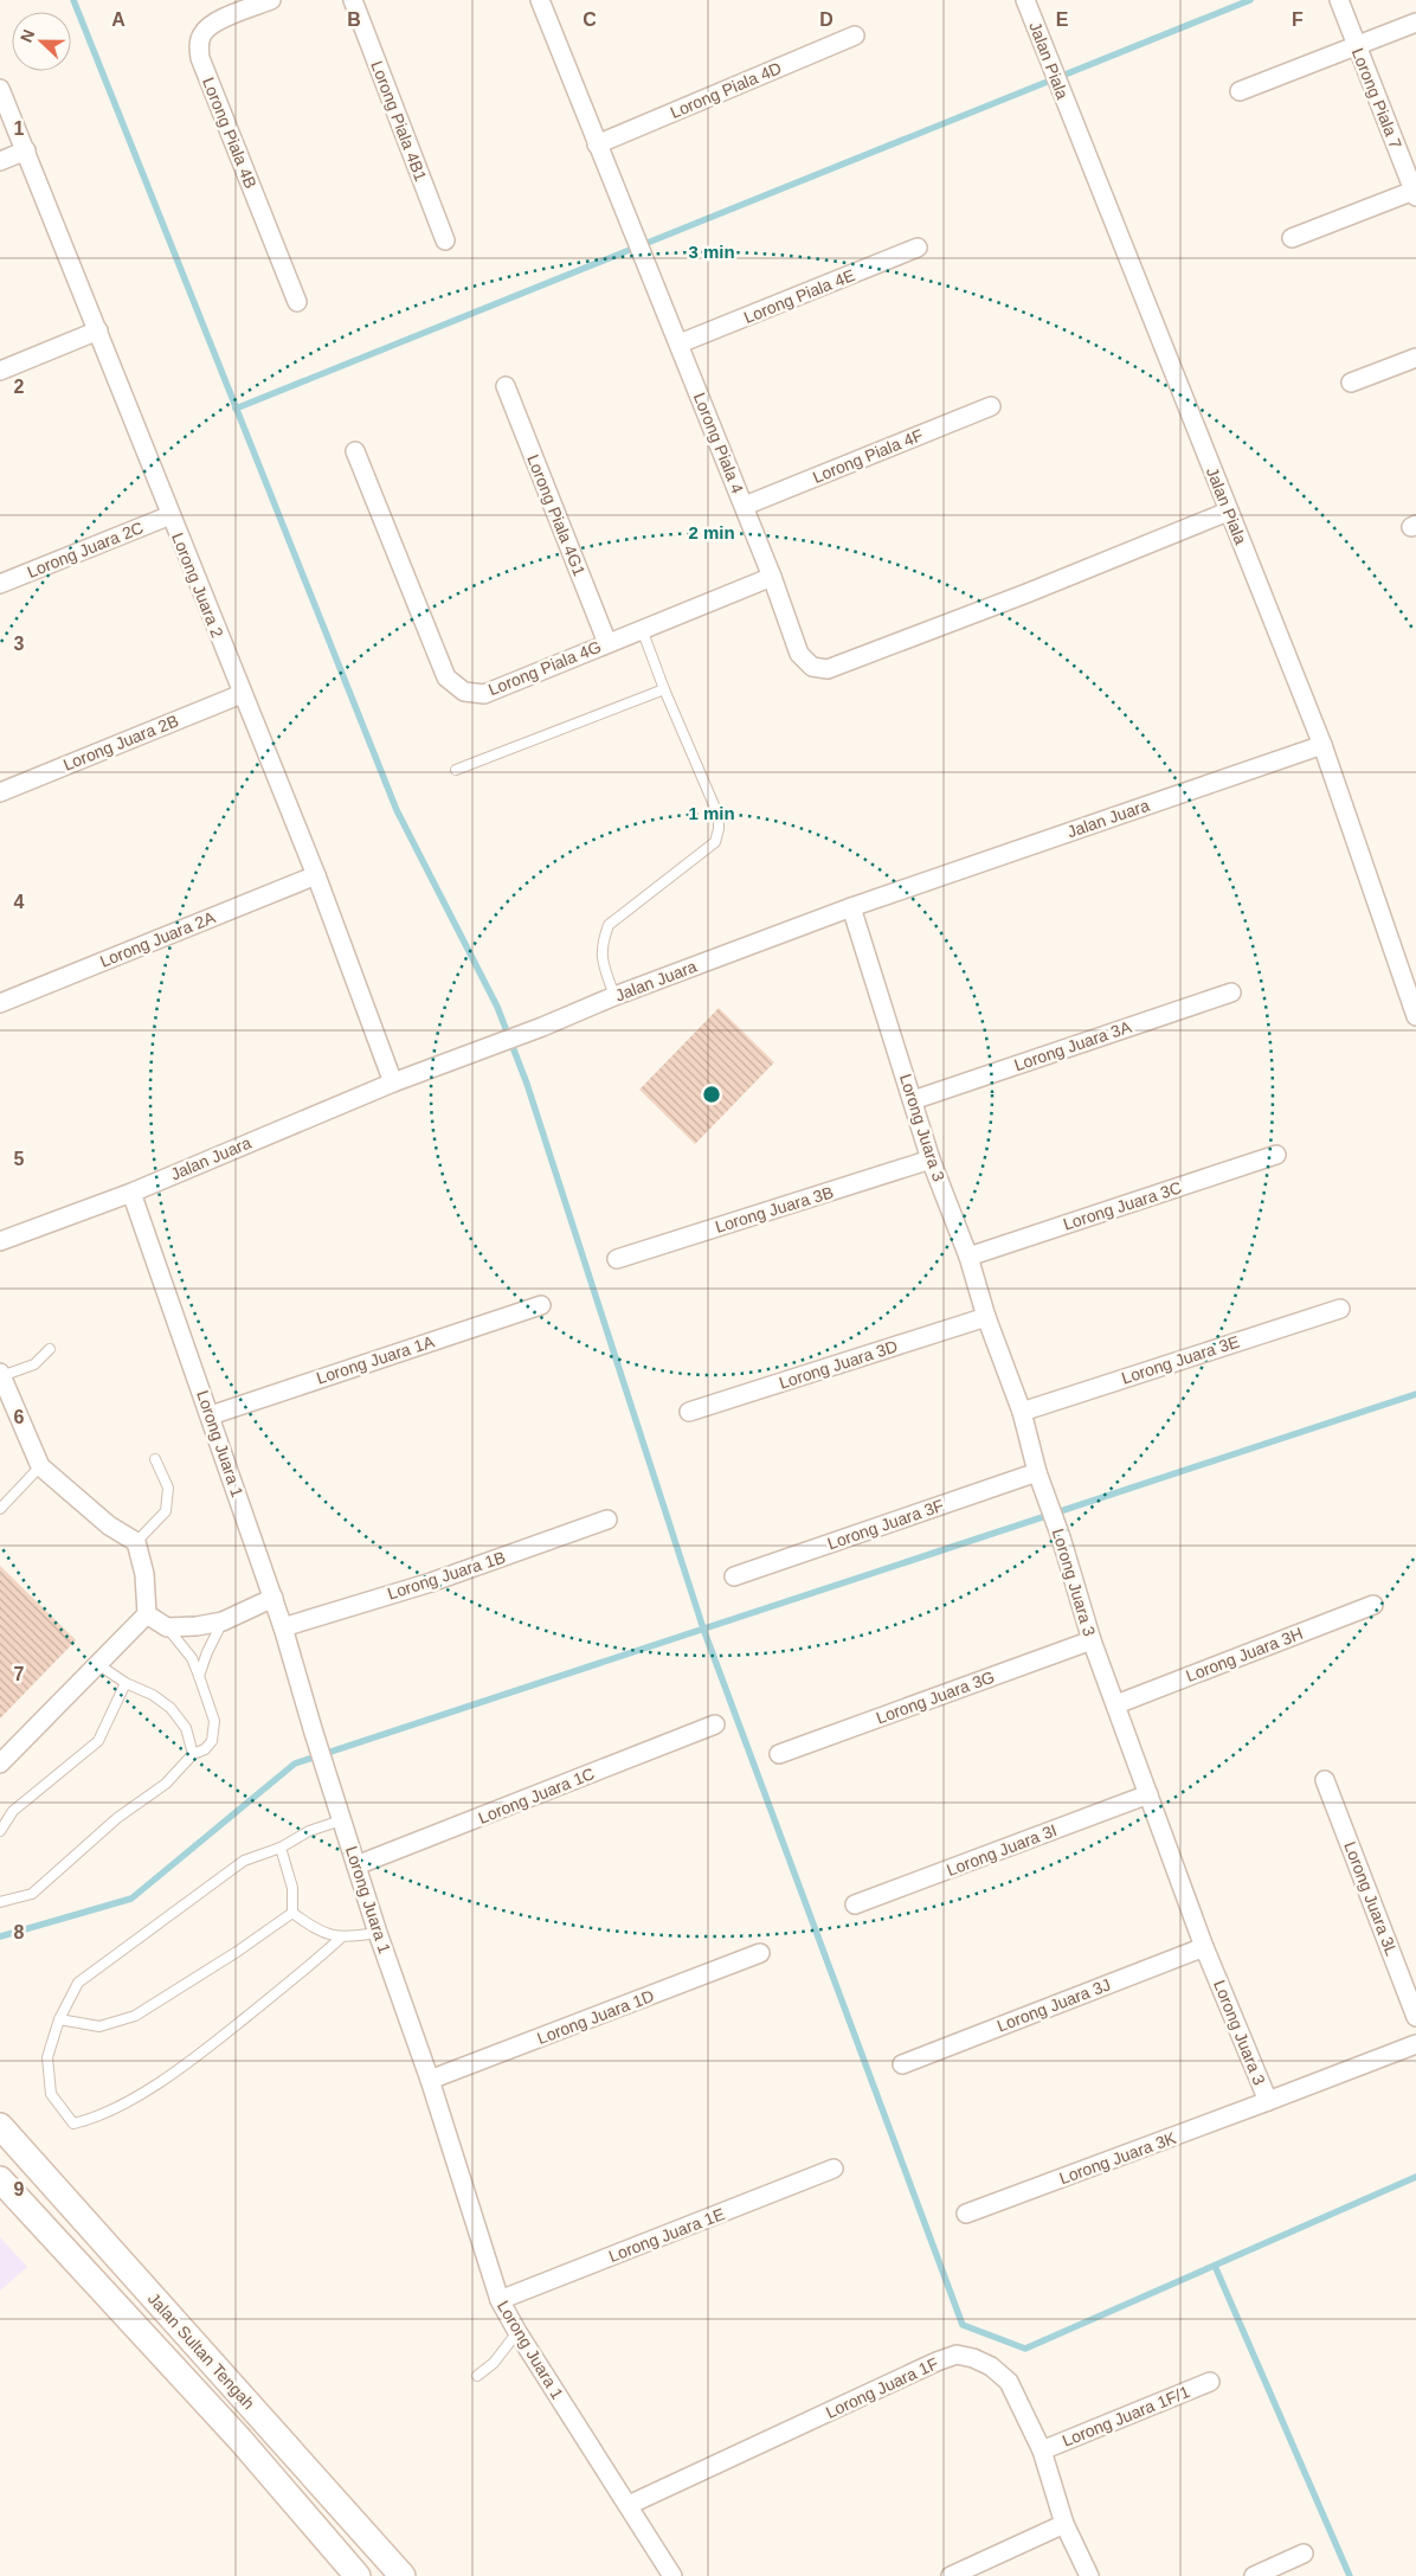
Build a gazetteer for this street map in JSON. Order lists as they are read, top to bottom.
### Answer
{
  "streets": {
    "main road": ["Jalan Sultan Tengah"],
    "street": [
      "Jalan Piala",
      "Lorong Piala 4D",
      "Lorong Piala 7",
      "Lorong Piala 4B1",
      "Lorong Piala 4B",
      "Lorong Piala 4E",
      "Lorong Piala 4",
      "Lorong Piala 4F",
      "Lorong Piala 4G1",
      "Lorong Juara 2C",
      "Lorong Juara 2",
      "Lorong Piala 4G",
      "Lorong Juara 2B",
      "Jalan Juara",
      "Lorong Juara 2A",
      "Lorong Juara 3A",
      "Lorong Juara 3",
      "Lorong Juara 3C",
      "Lorong Juara 3B",
      "Lorong Juara 1A",
      "Lorong Juara 3E",
      "Lorong Juara 3D",
      "Lorong Juara 1",
      "Lorong Juara 3F",
      "Lorong Juara 1B",
      "Lorong Juara 3H",
      "Lorong Juara 3G",
      "Lorong Juara 1C",
      "Lorong Juara 3I",
      "Lorong Juara 3L",
      "Lorong Juara 3J",
      "Lorong Juara 1D",
      "Lorong Juara 3K",
      "Lorong Juara 1E",
      "Lorong Juara 1F",
      "Lorong Juara 1F/1"
    ]
  },
  "crossings": [
    ["Jalan Piala", "Lorong Piala 4"],
    ["Jalan Piala", "Jalan Juara"],
    ["Lorong Piala 4D", "Lorong Piala 4"],
    ["Lorong Piala 4E", "Lorong Piala 4"],
    ["Lorong Piala 4", "Lorong Piala 4F"],
    ["Lorong Piala 4", "Lorong Piala 4G"],
    ["Lorong Piala 4G1", "Lorong Piala 4G"],
    ["Lorong Juara 2C", "Lorong Juara 2"],
    ["Lorong Juara 2", "Lorong Juara 2B"],
    ["Lorong Juara 2", "Jalan Juara"],
    ["Lorong Juara 2", "Lorong Juara 2A"],
    ["Jalan Juara", "Lorong Juara 3"],
    ["Jalan Juara", "Lorong Juara 1"],
    ["Lorong Juara 3A", "Lorong Juara 3"],
    ["Lorong Juara 3", "Lorong Juara 3C"],
    ["Lorong Juara 3", "Lorong Juara 3B"],
    ["Lorong Juara 3", "Lorong Juara 3E"],
    ["Lorong Juara 3", "Lorong Juara 3D"],
    ["Lorong Juara 3", "Lorong Juara 3F"],
    ["Lorong Juara 3", "Lorong Juara 3H"],
    ["Lorong Juara 3", "Lorong Juara 3G"],
    ["Lorong Juara 3", "Lorong Juara 3I"],
    ["Lorong Juara 3", "Lorong Juara 3J"],
    ["Lorong Juara 3", "Lorong Juara 3K"],
    ["Lorong Juara 1A", "Lorong Juara 1"],
    ["Lorong Juara 1", "Lorong Juara 1B"],
    ["Lorong Juara 1", "Lorong Juara 1C"],
    ["Lorong Juara 1", "Lorong Juara 1D"],
    ["Lorong Juara 1", "Lorong Juara 1E"],
    ["Lorong Juara 1", "Lorong Juara 1F"],
    ["Lorong Juara 1F", "Lorong Juara 1F/1"]
  ],
  "north": "left",
  "grid": {
    "columns": [
      "A",
      "B",
      "C",
      "D",
      "E",
      "F"
    ],
    "rows": [
      "1",
      "2",
      "3",
      "4",
      "5",
      "6",
      "7",
      "8",
      "9"
    ]
  },
  "rings": ["3 min", "2 min", "1 min"]
}
